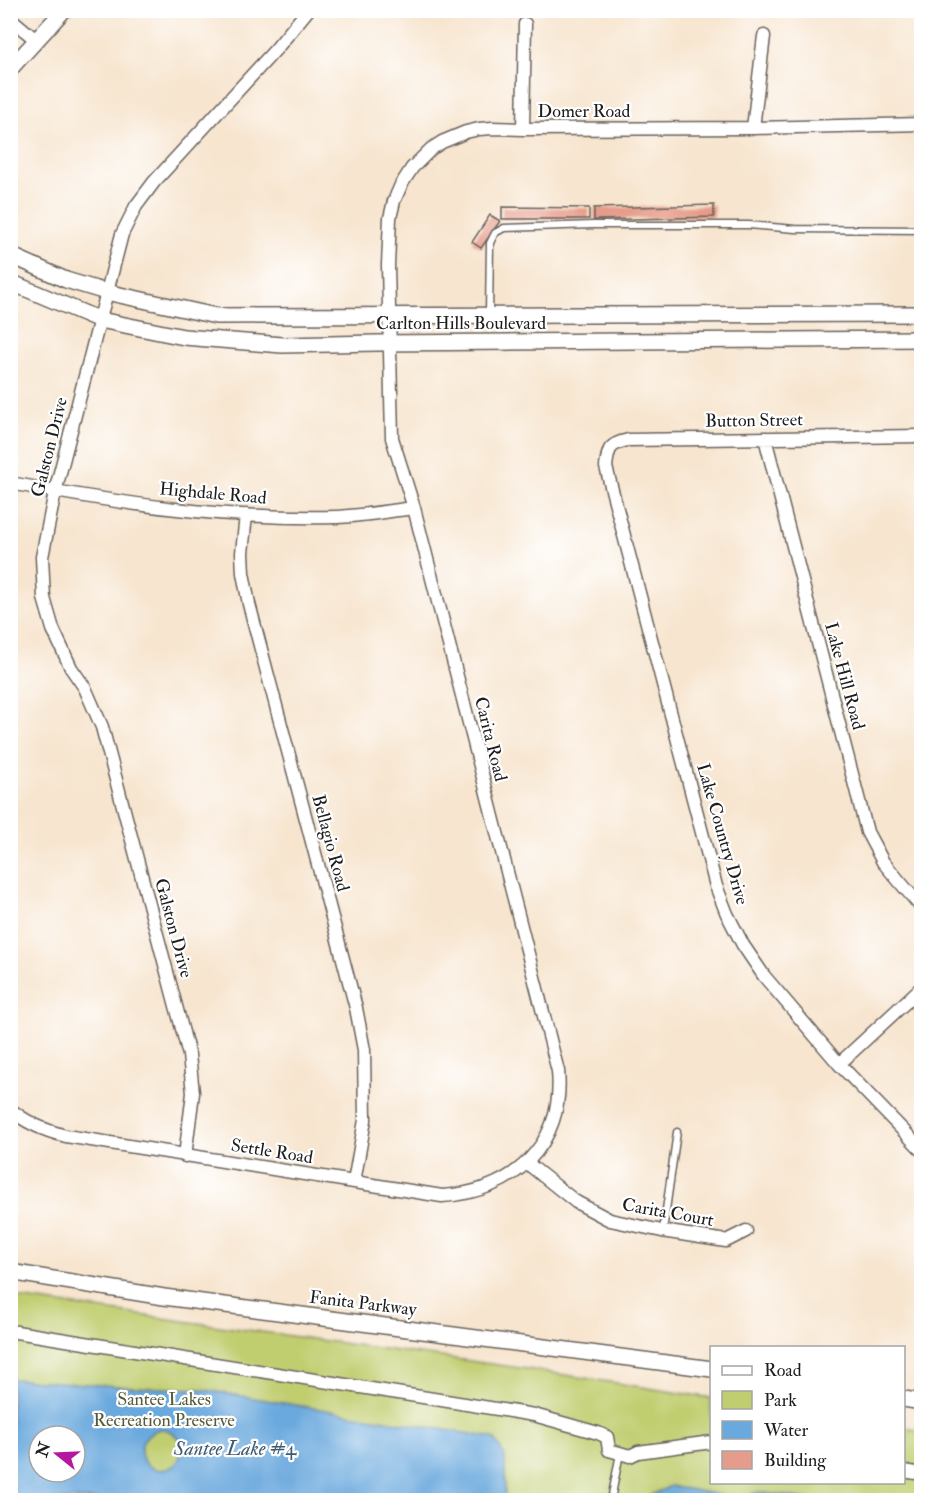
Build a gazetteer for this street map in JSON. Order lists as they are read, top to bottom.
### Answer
{
  "streets": {
    "street": [
      "Domer Road",
      "Carlton Hills Boulevard",
      "Button Street",
      "Galston Drive",
      "Highdale Road",
      "Lake Hill Road",
      "Carita Road",
      "Lake Country Drive",
      "Bellagio Road",
      "Settle Road",
      "Carita Court",
      "Fanita Parkway"
    ]
  },
  "crossings": [
    ["Domer Road", "Carlton Hills Boulevard"],
    ["Domer Road", "Carita Road"],
    ["Carlton Hills Boulevard", "Galston Drive"],
    ["Carlton Hills Boulevard", "Carita Road"],
    ["Button Street", "Lake Hill Road"],
    ["Button Street", "Lake Country Drive"],
    ["Galston Drive", "Highdale Road"],
    ["Galston Drive", "Settle Road"],
    ["Highdale Road", "Carita Road"],
    ["Highdale Road", "Bellagio Road"],
    ["Carita Road", "Settle Road"],
    ["Carita Road", "Carita Court"],
    ["Bellagio Road", "Settle Road"],
    ["Settle Road", "Carita Court"]
  ],
  "water": ["Santee Lake #4"],
  "parks": ["Santee Lakes Recreation Preserve"],
  "legend": [
    "Road",
    "Park",
    "Water",
    "Building"
  ],
  "north": "left"
}
